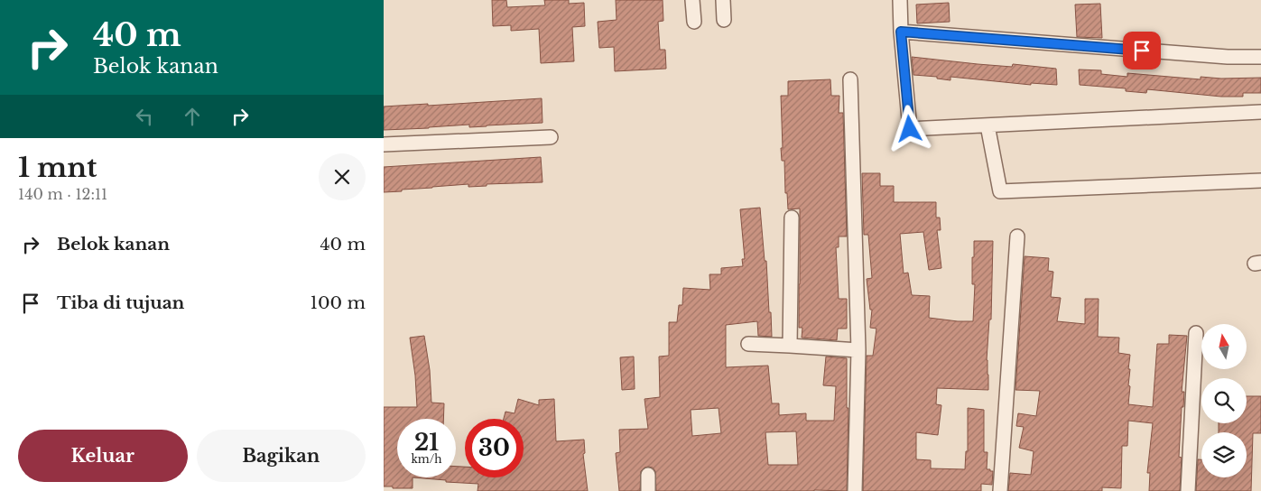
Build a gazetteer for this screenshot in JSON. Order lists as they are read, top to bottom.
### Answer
{
  "north": "top",
  "page": {
    "turn": ["40 m", "Belok kanan"],
    "heading": ["1 mnt", "140 m · 12:11"],
    "list": [
      {
        "name": "Belok kanan",
        "value": "40 m"
      },
      {
        "name": "Tiba di tujuan",
        "value": "100 m"
      }
    ],
    "speed": "21 km/h",
    "limit": "30",
    "buttons": ["Keluar", "Bagikan"]
  }
}
